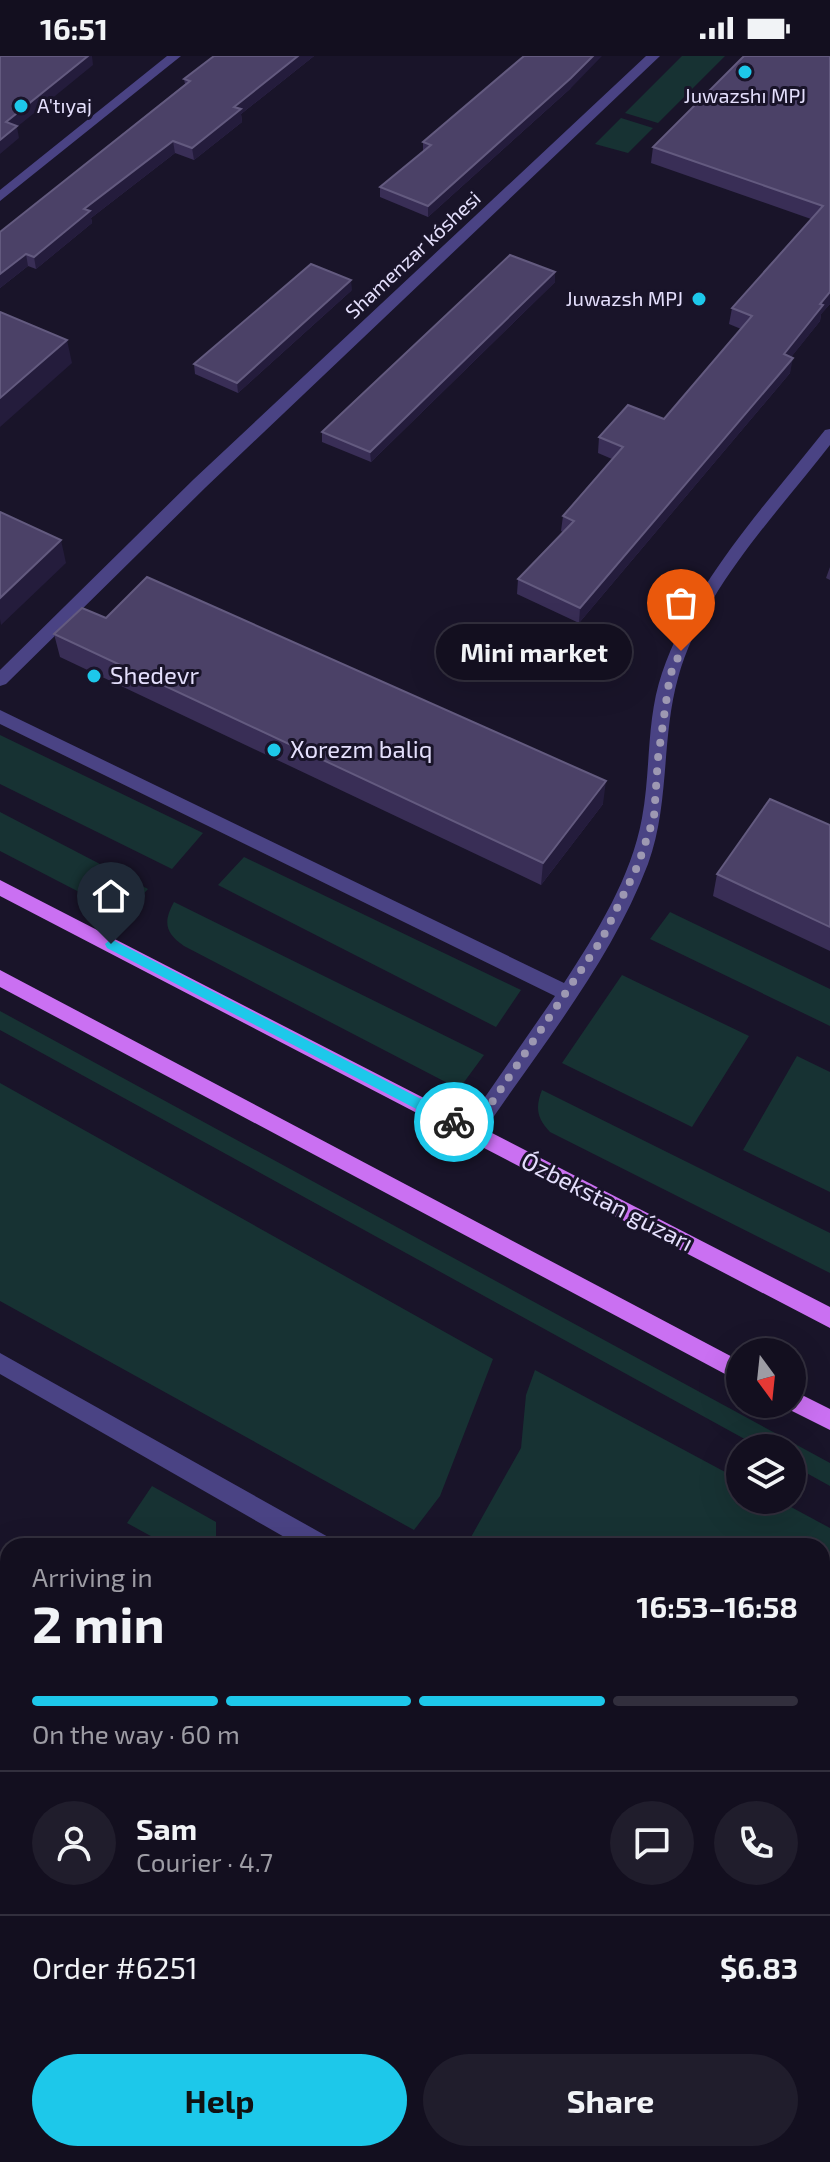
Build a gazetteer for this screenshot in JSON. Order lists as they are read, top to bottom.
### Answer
{
  "streets": {
    "main road": ["Ózbekstan gúzarı"],
    "street": ["Shamenzar kóshesi"]
  },
  "places": [
    "Juwazshı MPJ",
    "A'tıyaj",
    "Juwazsh MPJ",
    "Mini market",
    "Shedevr",
    "Xorezm baliq"
  ],
  "north": "bottom",
  "page": {
    "status": "16:51",
    "bubble": "Mini market",
    "heading": ["2 min", "Arriving in", "16:53–16:58"],
    "panel": [
      "Sam",
      "Courier · 4.7",
      "Order #6251",
      "$6.83"
    ],
    "bar": "On the way · 60 m",
    "buttons": ["Help", "Share"]
  }
}
